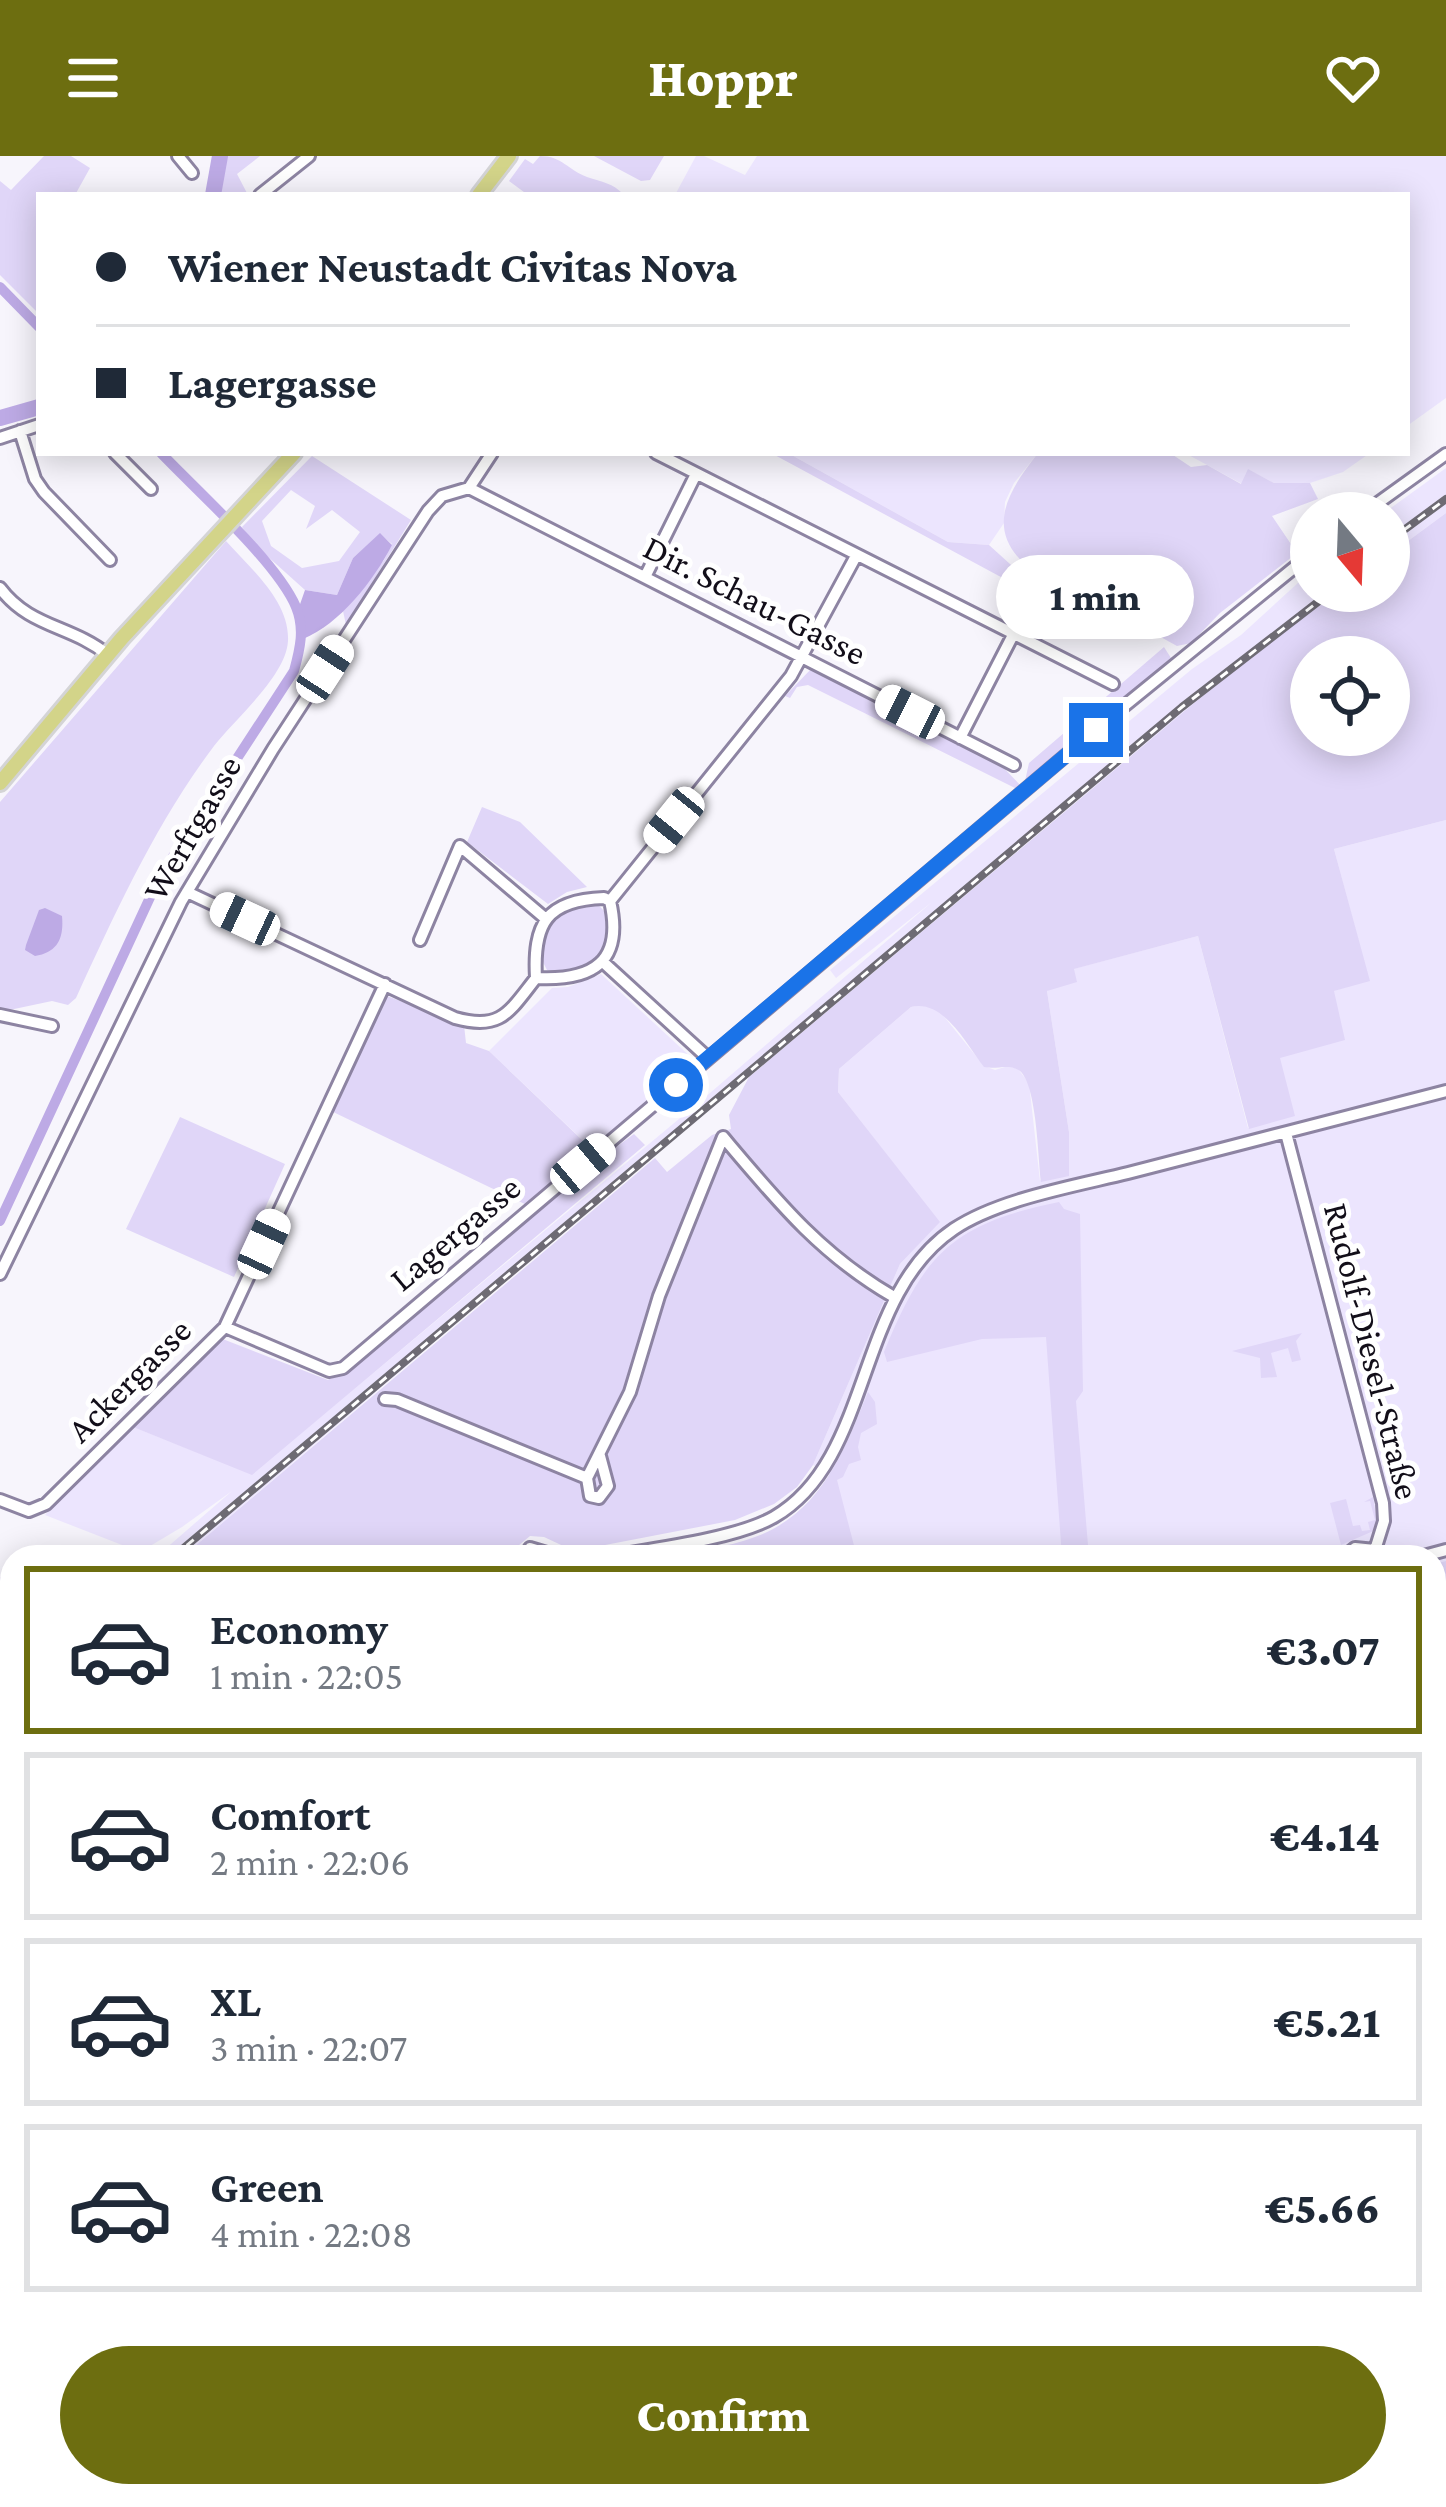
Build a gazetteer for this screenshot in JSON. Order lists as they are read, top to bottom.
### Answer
{
  "streets": {
    "street": [
      "Dir. Schau-Gasse",
      "Werftgasse",
      "Lagergasse",
      "Rudolf-Diesel-Straße",
      "Ackergasse"
    ]
  },
  "crossings": [
    ["Dir. Schau-Gasse", "Werftgasse"],
    ["Lagergasse", "Ackergasse"]
  ],
  "north": "bottom",
  "page": {
    "header": "Hoppr",
    "banner": ["Wiener Neustadt Civitas Nova", "Lagergasse"],
    "bubble": "1 min",
    "list": [
      {
        "name": "Economy",
        "note": "1 min · 22:05",
        "value": "€3.07"
      },
      {
        "name": "Comfort",
        "note": "2 min · 22:06",
        "value": "€4.14"
      },
      {
        "name": "XL",
        "note": "3 min · 22:07",
        "value": "€5.21"
      },
      {
        "name": "Green",
        "note": "4 min · 22:08",
        "value": "€5.66"
      }
    ],
    "buttons": "Confirm"
  }
}
